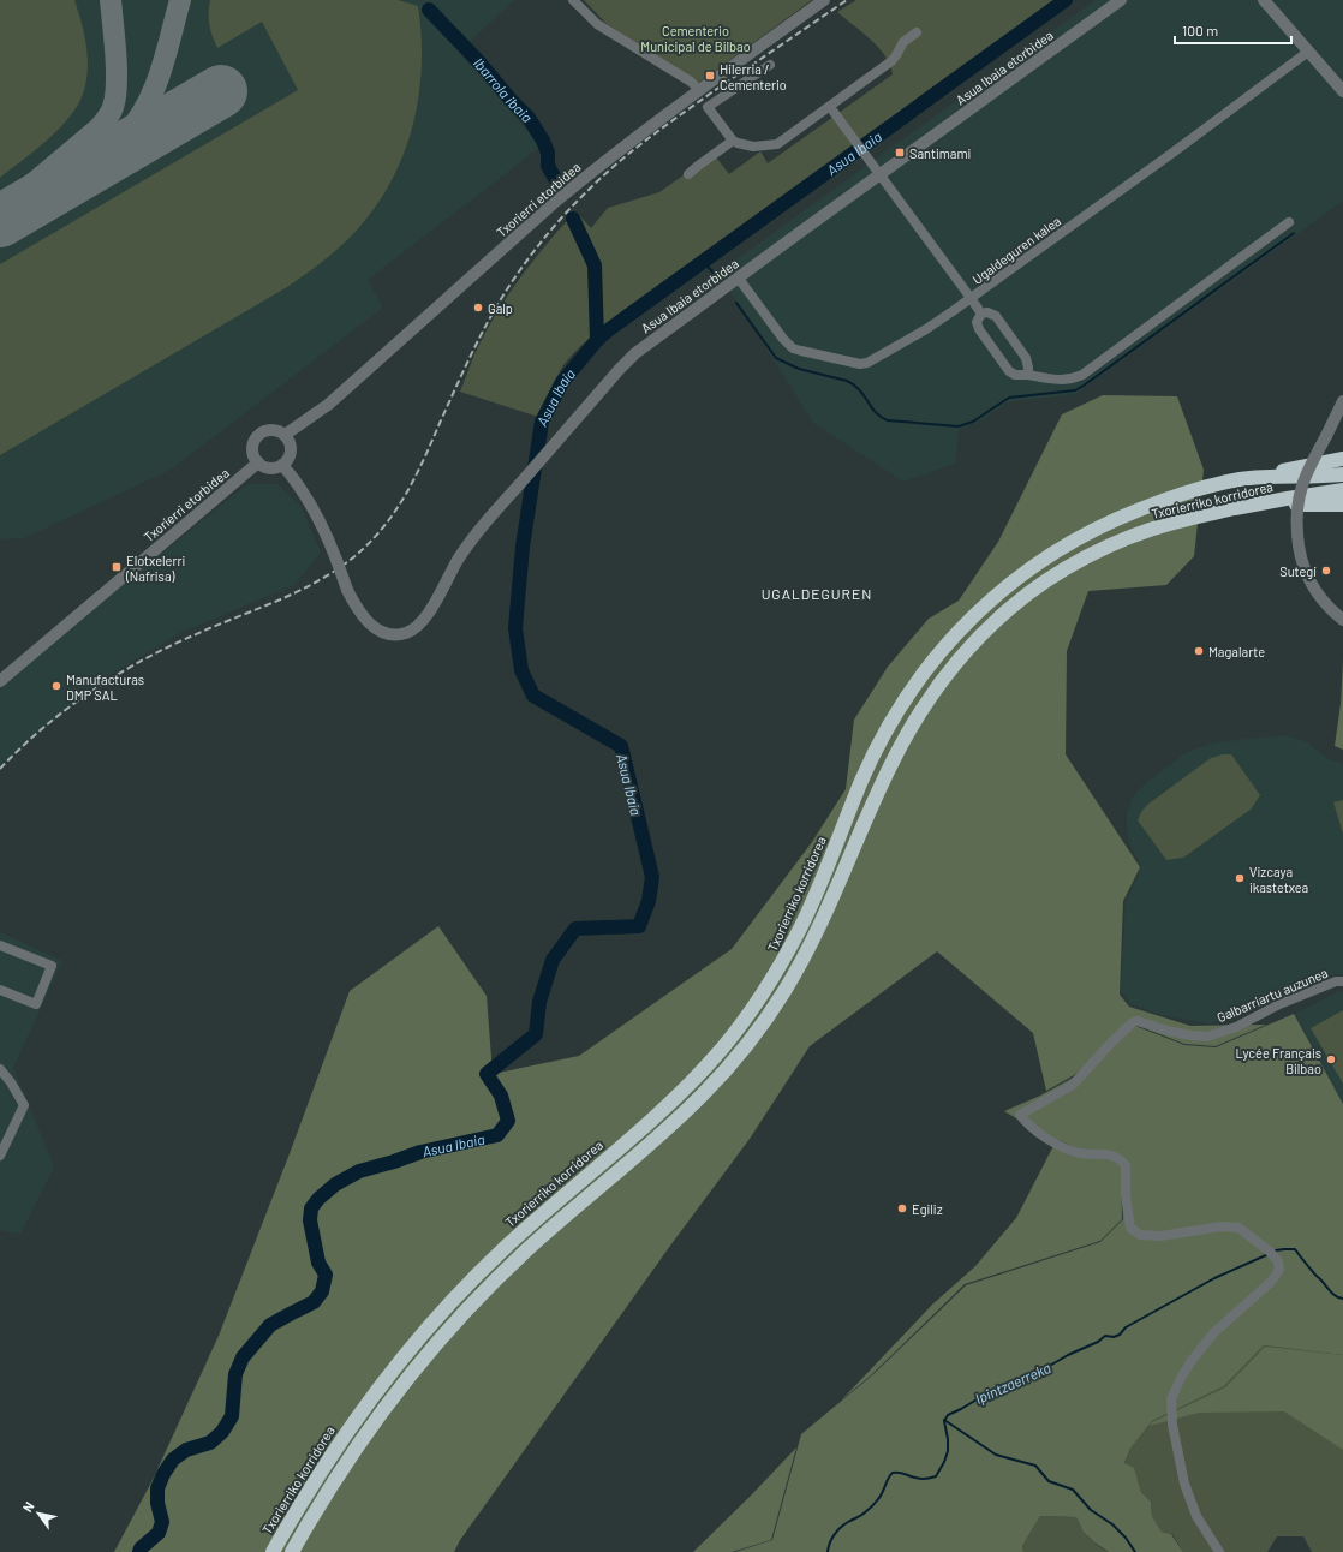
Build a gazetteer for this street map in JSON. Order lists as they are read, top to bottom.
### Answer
{
  "streets": {
    "highway": ["Txorierriko korridorea"],
    "street": [
      "Asua Ibaia etorbidea",
      "Txorierri etorbidea",
      "Ugaldeguren kalea",
      "Galbarriartu auzunea"
    ]
  },
  "crossings": [
    ["Asua Ibaia etorbidea", "Txorierri etorbidea"],
    ["Asua Ibaia etorbidea", "Ugaldeguren kalea"]
  ],
  "districts": ["UGALDEGUREN"],
  "water": ["Ibarrola ibaia", "Asua Ibaia", "Ipintzaerreka"],
  "parks": ["Cementerio Municipal de Bilbao"],
  "places": {
    "transit": ["Hilerria / Cementerio", "Santimami", "Elotxelerri (Nafrisa)"],
    "other": [
      "Galp",
      "Sutegi",
      "Magalarte",
      "Manufacturas DMP SAL",
      "Vizcaya ikastetxea",
      "Lycée Français Bilbao",
      "Egiliz"
    ]
  },
  "scale_bar": "100 m",
  "north": "top left"
}
